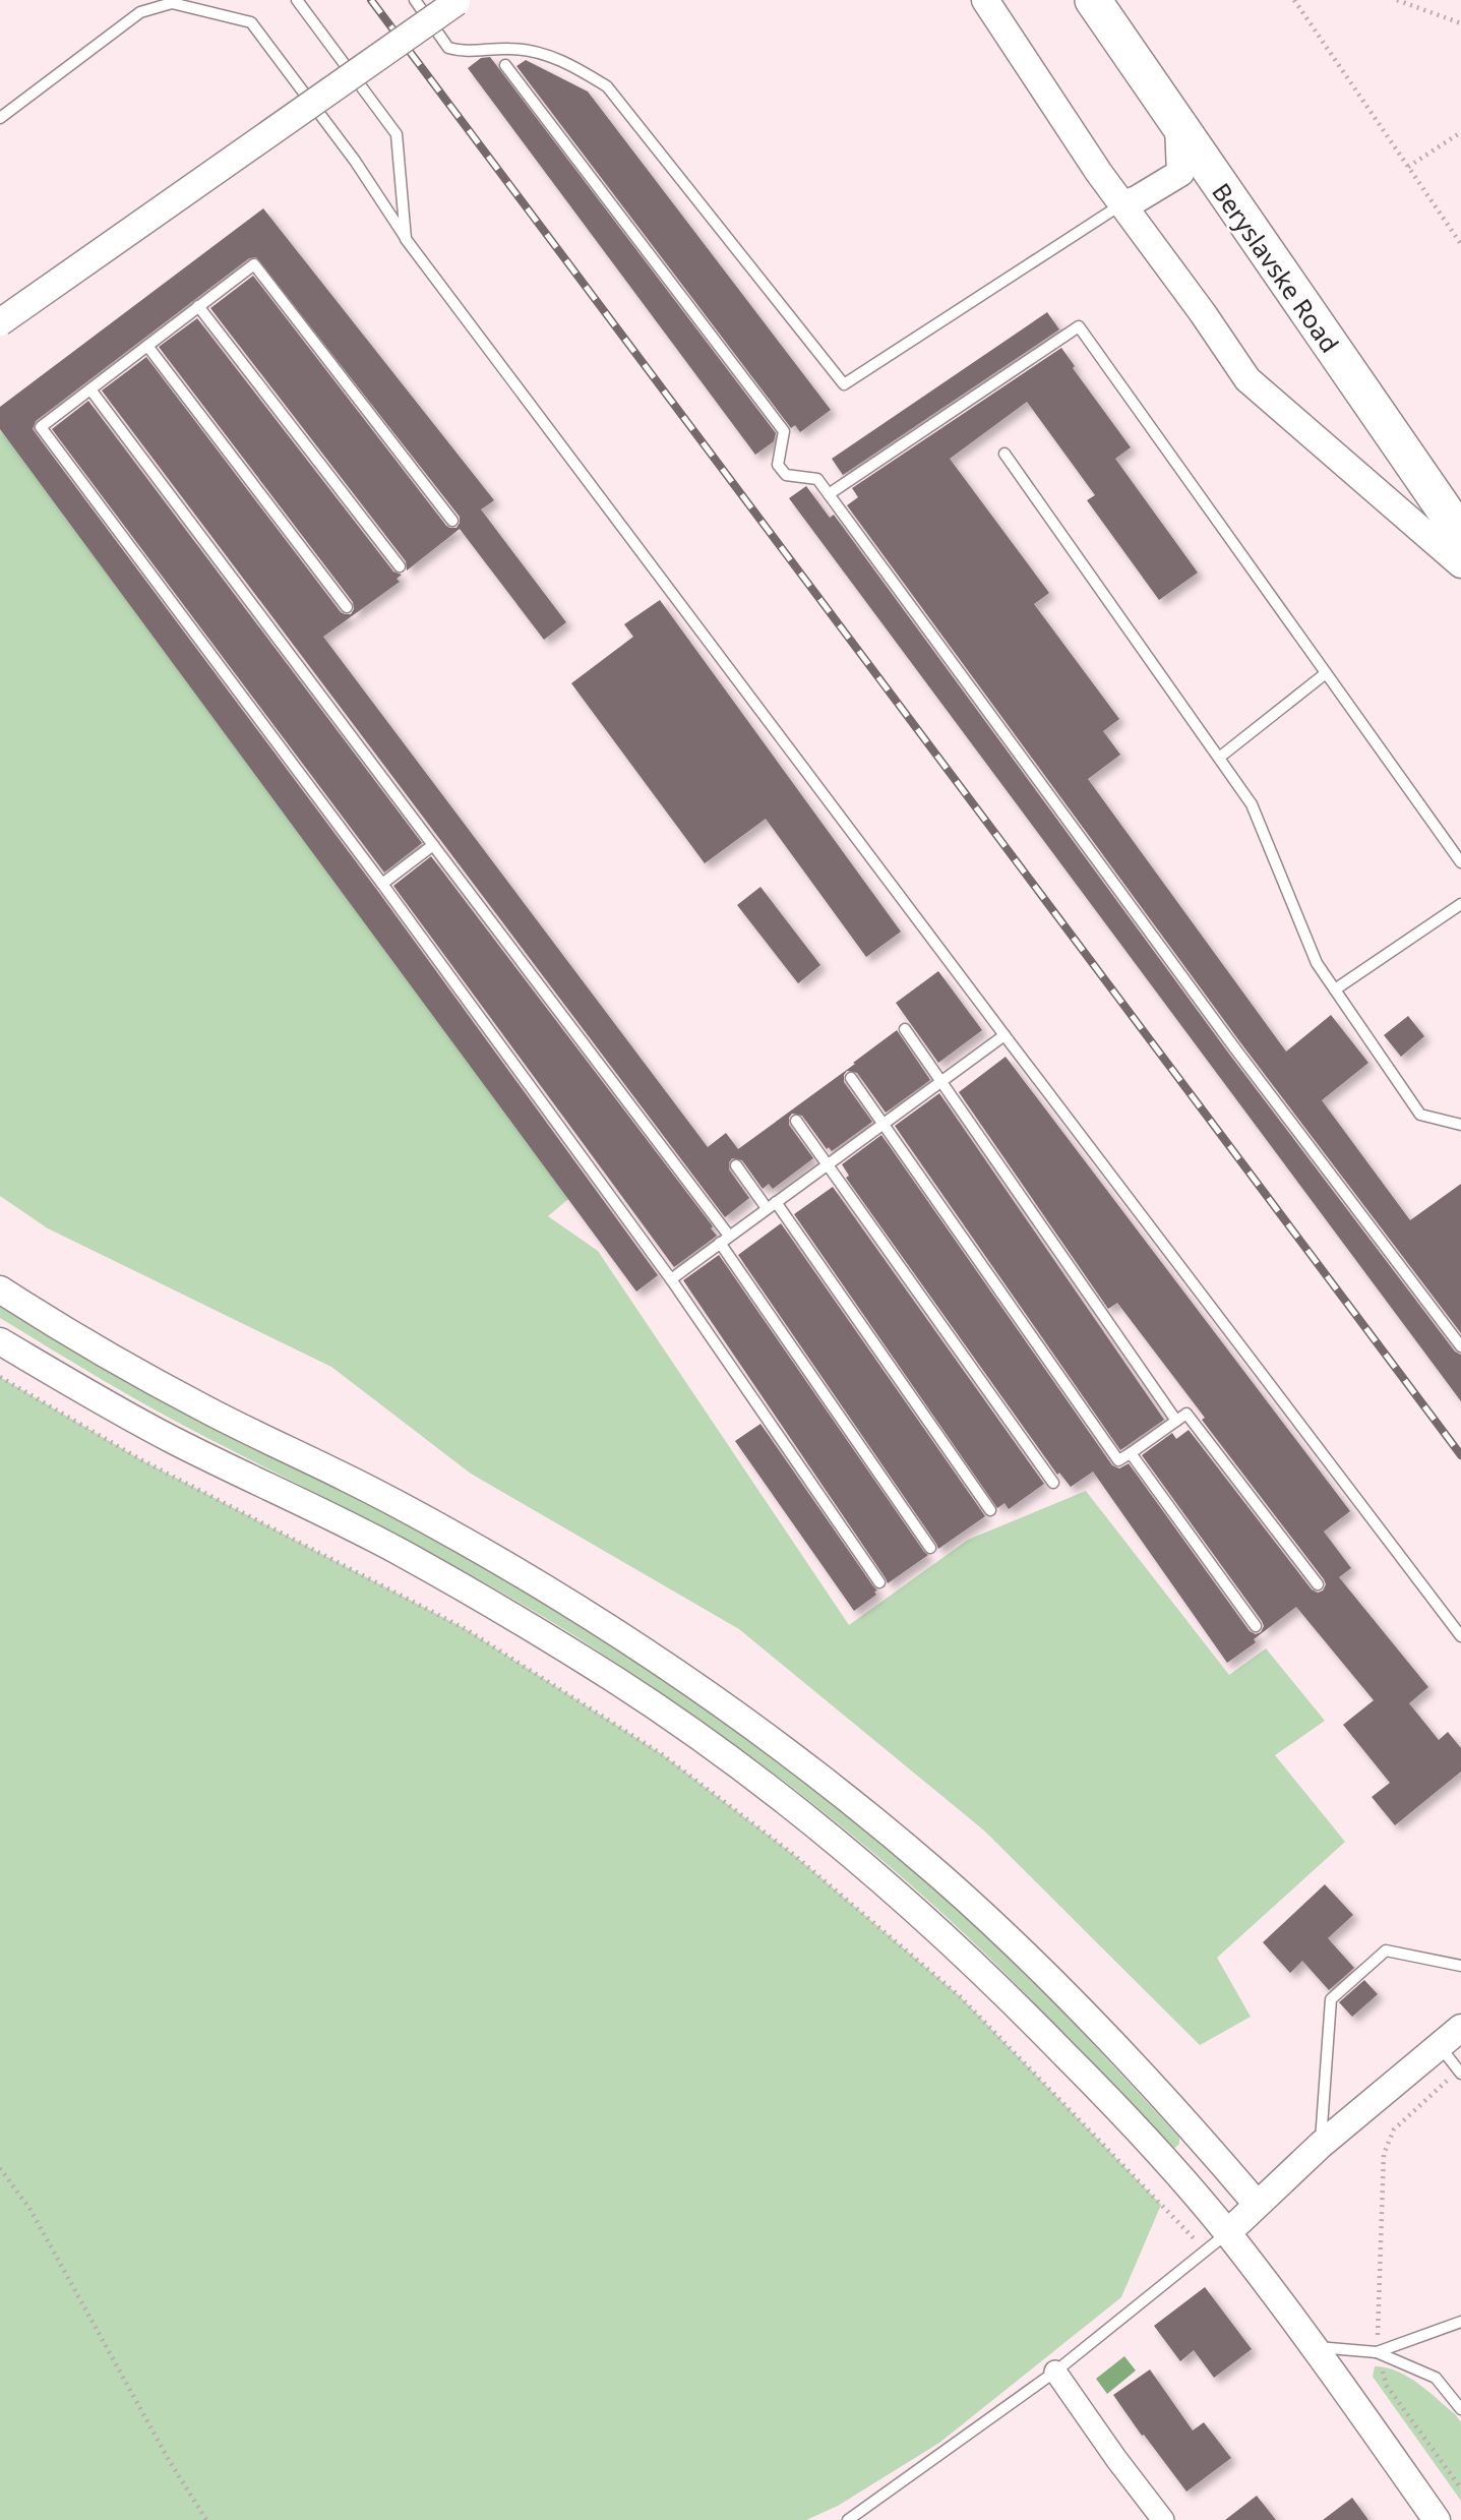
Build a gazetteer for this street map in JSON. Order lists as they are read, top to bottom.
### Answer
{
  "streets": {
    "main road": ["Beryslavske Road"]
  }
}
